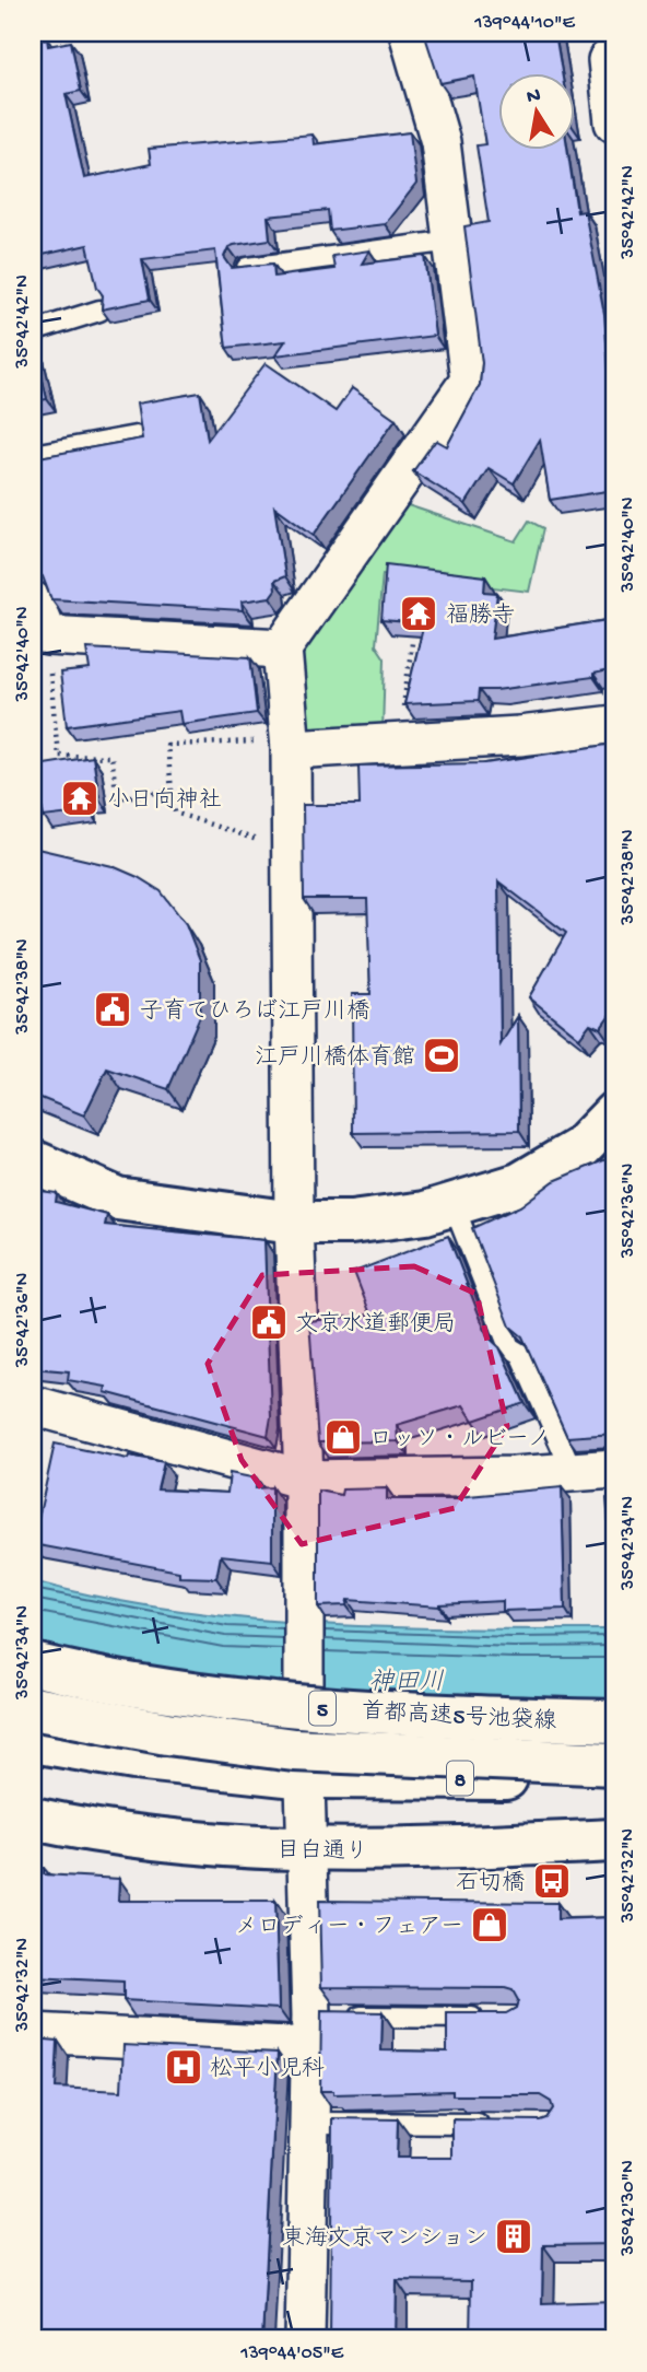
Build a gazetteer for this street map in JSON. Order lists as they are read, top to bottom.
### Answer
{
  "streets": {
    "main road": [
      "5",
      "首都高速5号池袋線",
      "8",
      "目白通り"
    ]
  },
  "water": ["神田川"],
  "places": {
    "temple": ["福勝寺", "小日向神社"],
    "public building": ["子育てひろば江戸川橋", "文京水道郵便局"],
    "sports": ["江戸川橋体育館"],
    "shop": ["ロッソ・ルビーノ", "メロディー・フェアー"],
    "bus stop": ["石切橋"],
    "hospital": ["松平小児科"],
    "building": ["東海文京マンション"]
  },
  "north": "top",
  "coordinates": [
    "139°44'10\"E",
    "35°42'42\"N",
    "35°42'40\"N",
    "35°42'38\"N",
    "35°42'36\"N",
    "35°42'34\"N",
    "35°42'32\"N",
    "35°42'30\"N",
    "139°44'05\"E"
  ]
}
